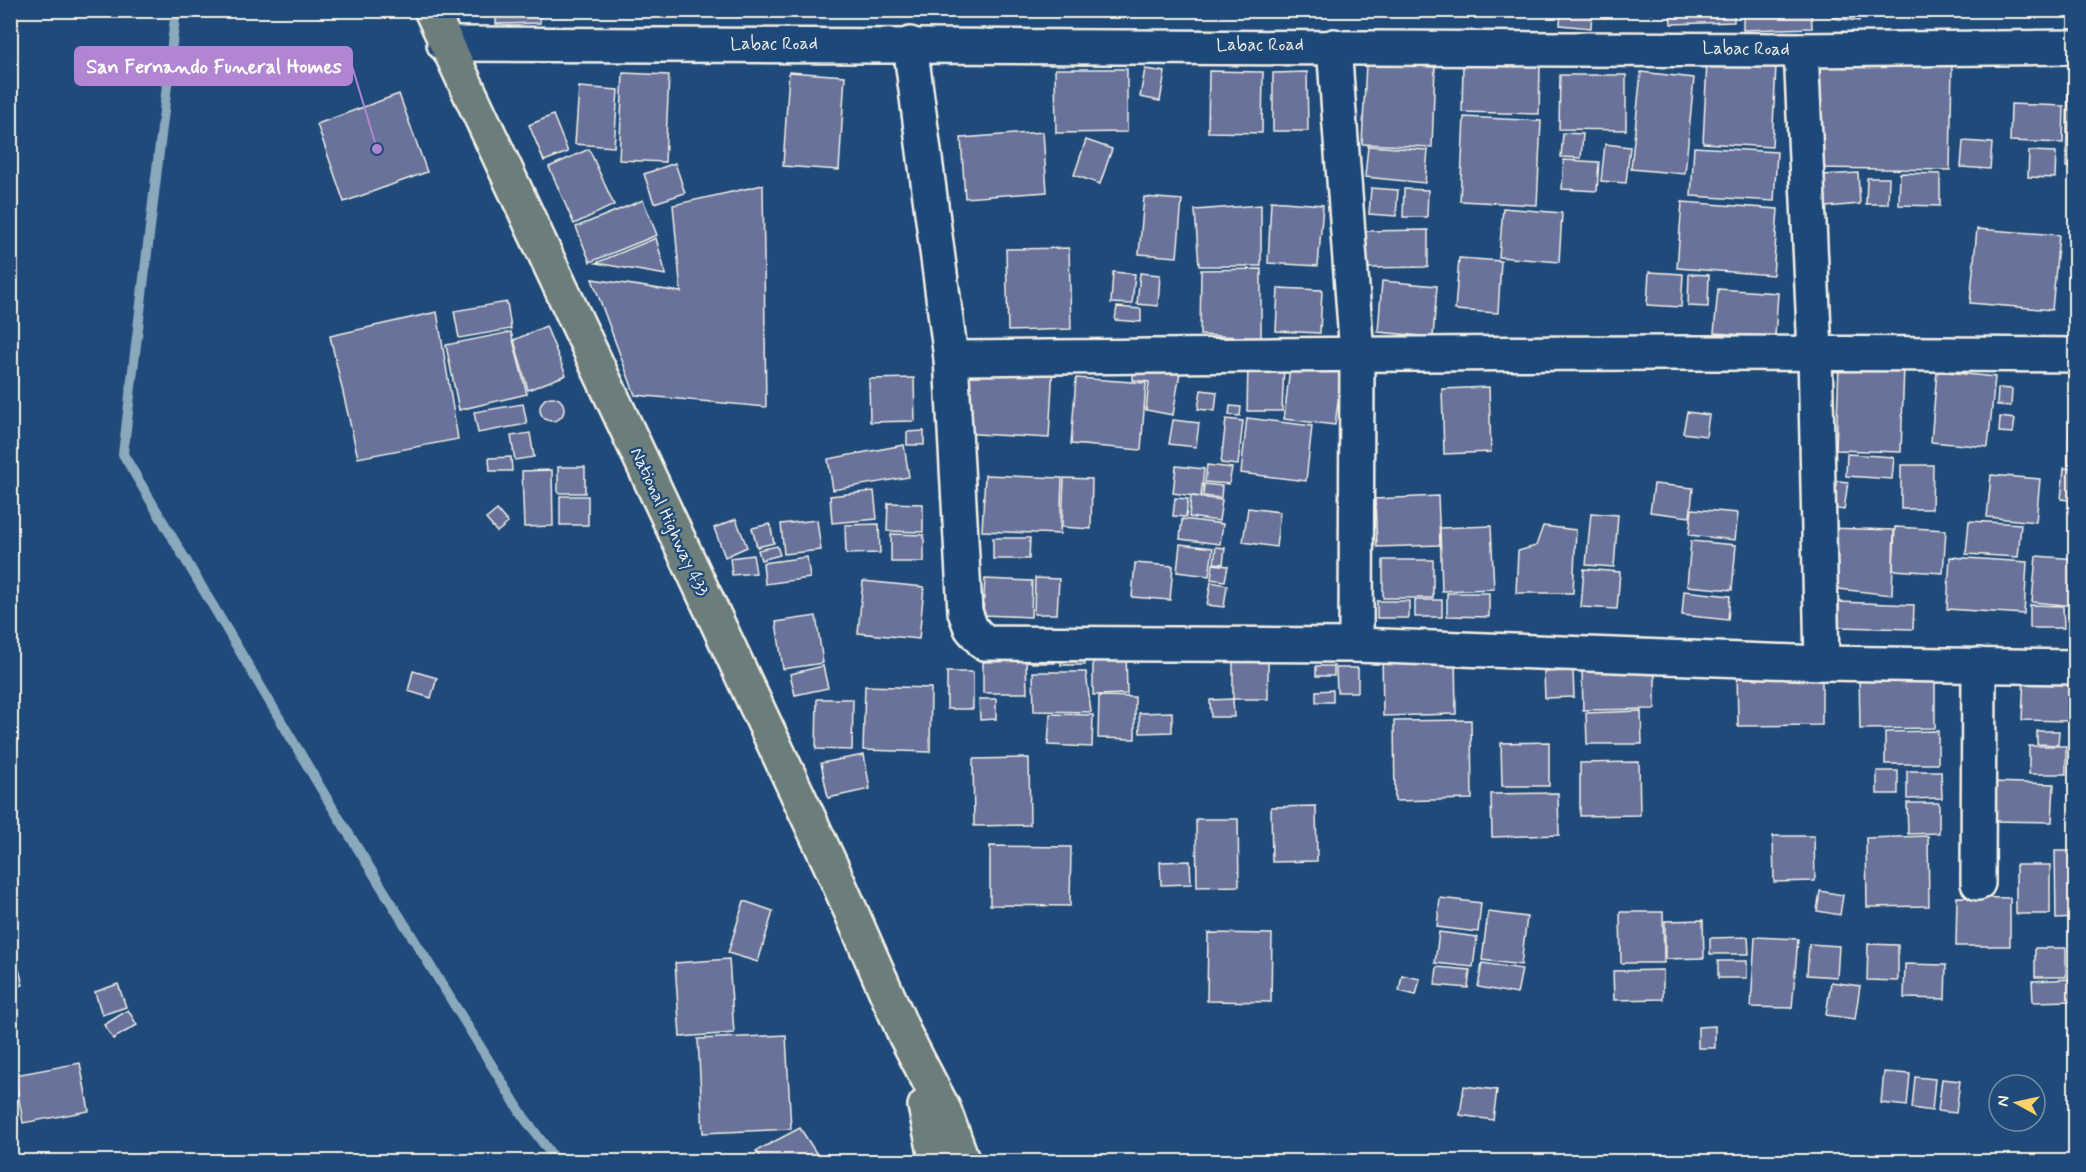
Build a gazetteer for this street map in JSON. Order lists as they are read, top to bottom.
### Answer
{
  "streets": {
    "main road": ["National Highway 433"],
    "street": ["Labac Road"]
  },
  "crossings": [
    ["Labac Road", "National Highway 433"]
  ],
  "places": ["San Fernando Funeral Homes"],
  "north": "left"
}
